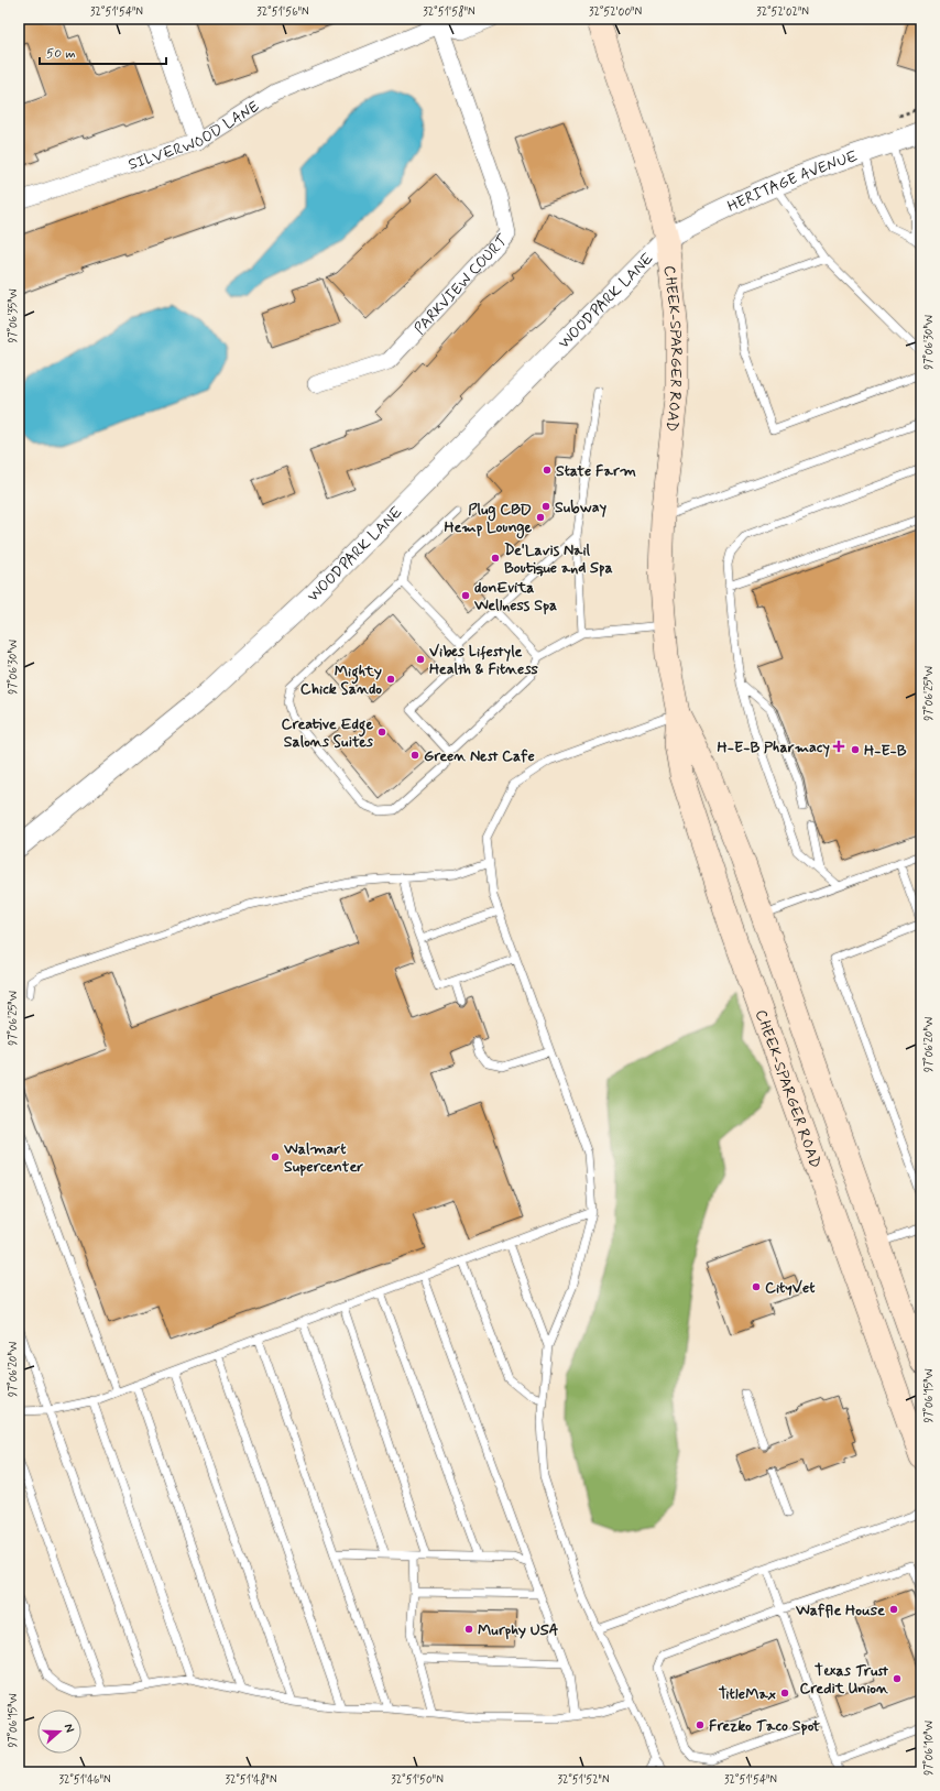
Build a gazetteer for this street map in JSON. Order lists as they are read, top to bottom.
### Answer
{
  "streets": {
    "main road": ["CHEEK-SPARGER ROAD"],
    "street": [
      "SILVERWOOD LANE",
      "HERITAGE AVENUE",
      "PARKVIEW COURT",
      "WOODPARK LANE"
    ]
  },
  "crossings": [
    ["SILVERWOOD LANE", "PARKVIEW COURT"],
    ["HERITAGE AVENUE", "WOODPARK LANE"],
    ["HERITAGE AVENUE", "CHEEK-SPARGER ROAD"],
    ["WOODPARK LANE", "CHEEK-SPARGER ROAD"]
  ],
  "places": {
    "other": [
      "State Farm",
      "Subway",
      "Plug CBD Hemp Lounge",
      "De'Lavis Nail Boutique and Spa",
      "donEvita Wellness Spa",
      "Vibes Lifestyle Health & Fitness",
      "Mighty Chick Sando",
      "Creative Edge Salons Suites",
      "H-E-B",
      "Green Nest Cafe",
      "Walmart Supercenter",
      "CityVet",
      "Waffle House",
      "Murphy USA",
      "Texas Trust Credit Union",
      "TitleMax",
      "Frezko Taco Spot"
    ],
    "health": ["H-E-B Pharmacy"]
  },
  "scale_bar": "50 m",
  "north": "right",
  "coordinates": [
    "32°51'54\"N",
    "32°51'56\"N",
    "32°51'58\"N",
    "32°52'00\"N",
    "32°52'02\"N",
    "97°06'35\"W",
    "97°06'30\"W",
    "97°06'25\"W",
    "97°06'20\"W",
    "97°06'15\"W",
    "97°06'10\"W",
    "32°51'46\"N",
    "32°51'48\"N",
    "32°51'50\"N",
    "32°51'52\"N"
  ]
}
